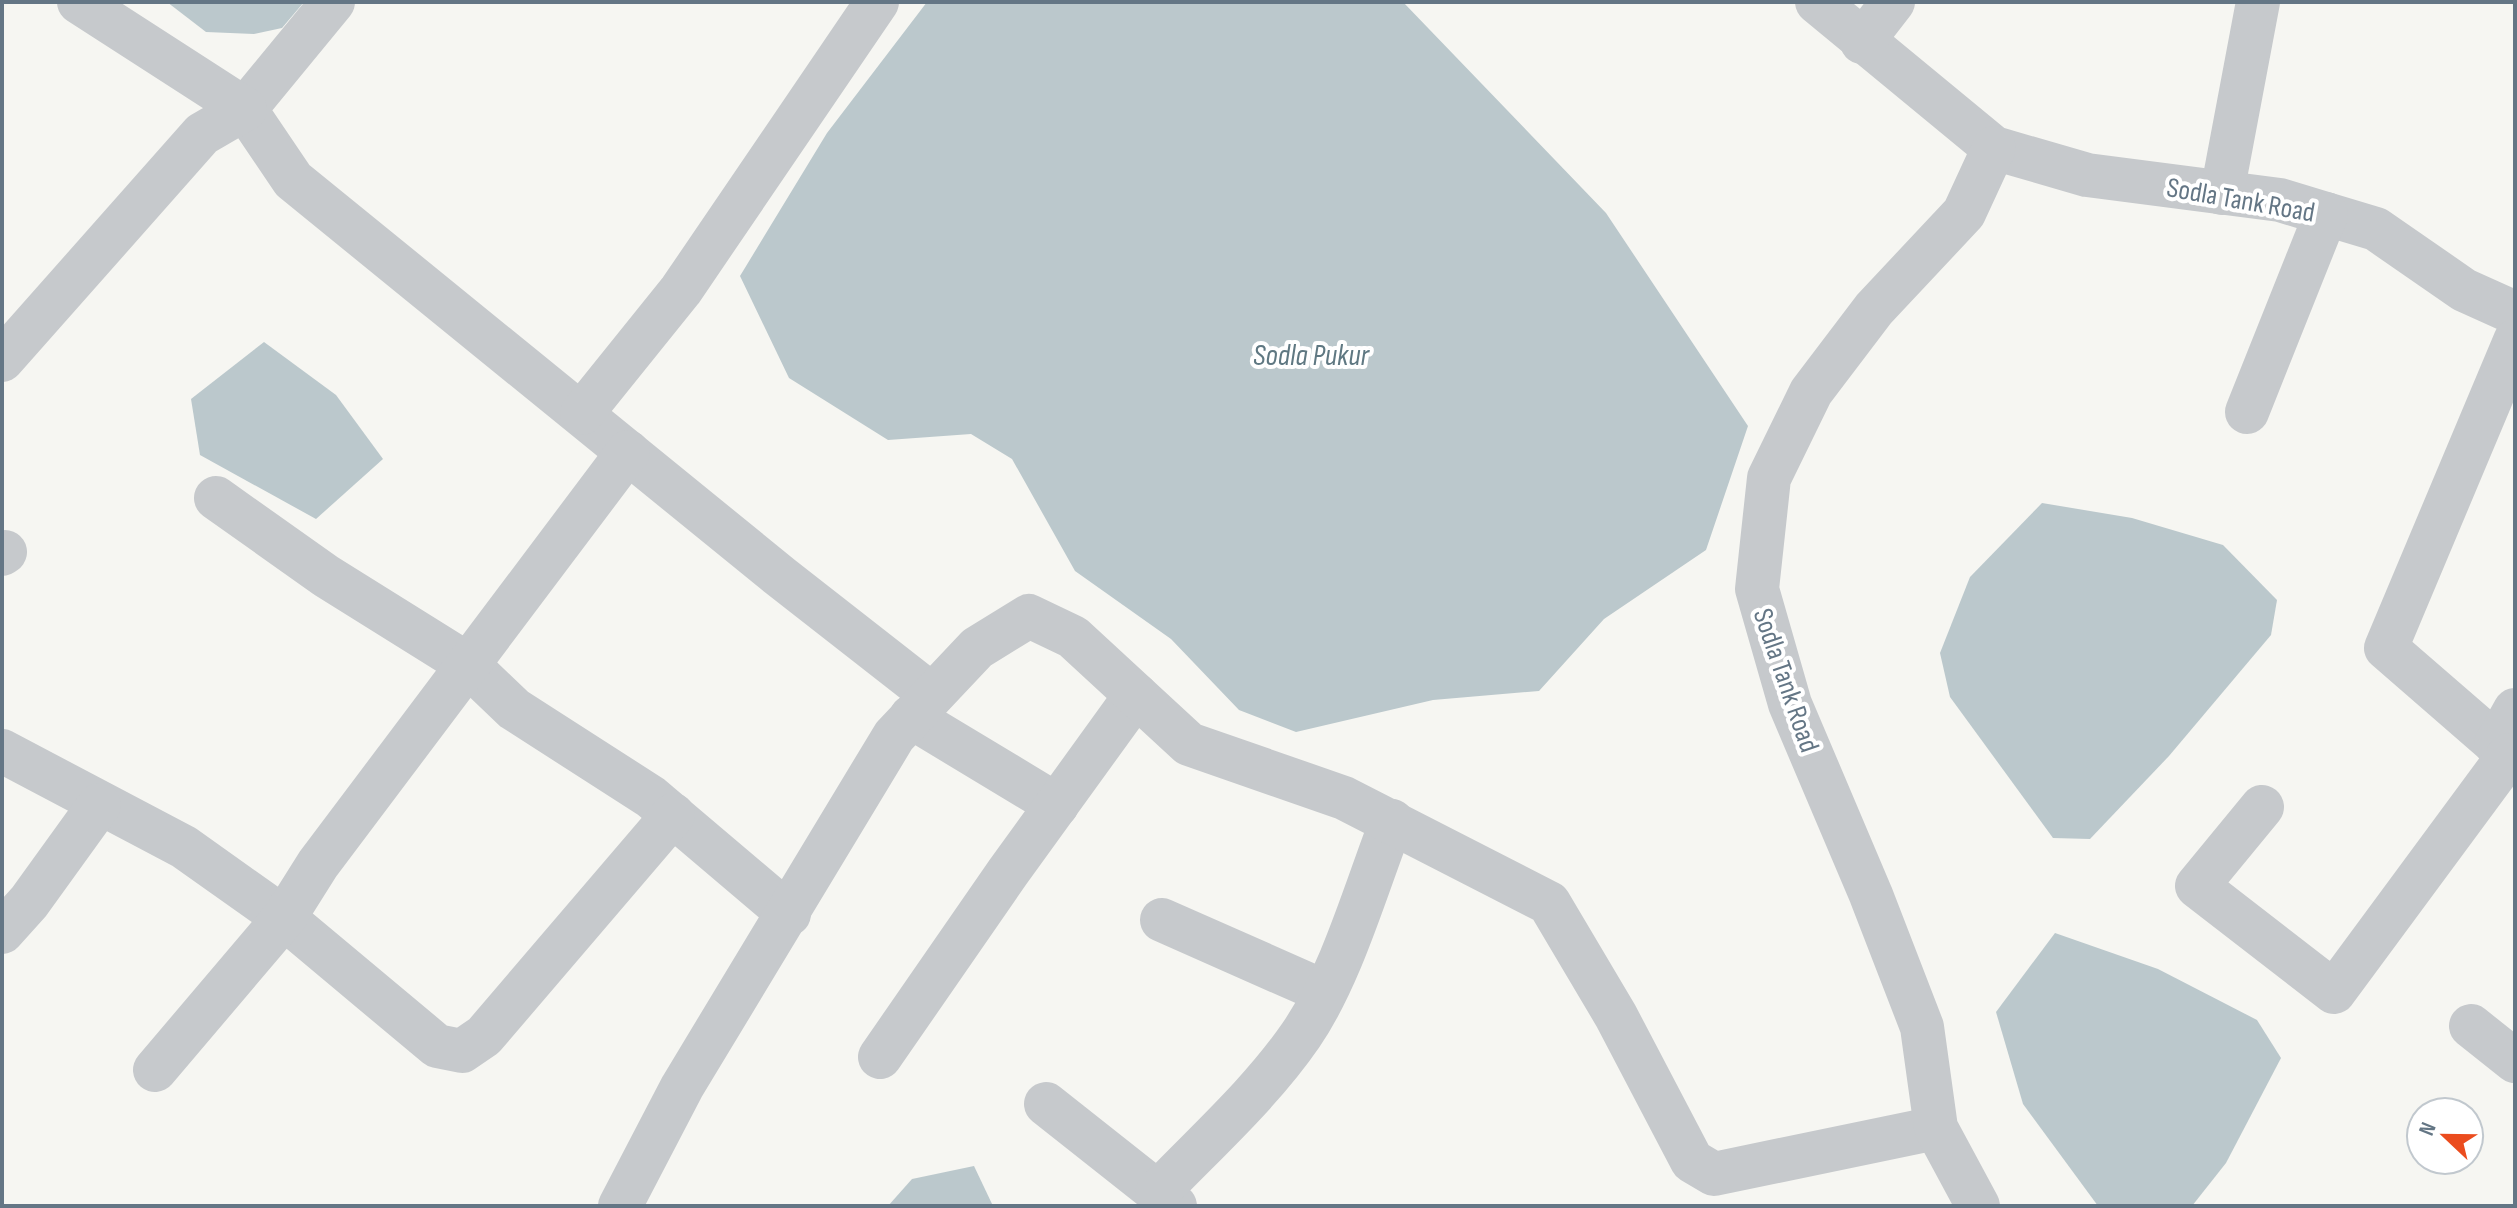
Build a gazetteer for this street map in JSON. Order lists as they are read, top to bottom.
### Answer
{
  "streets": {
    "street": ["Sodla Tank Road"]
  },
  "water": ["Sodla Pukur"],
  "north": "left"
}
